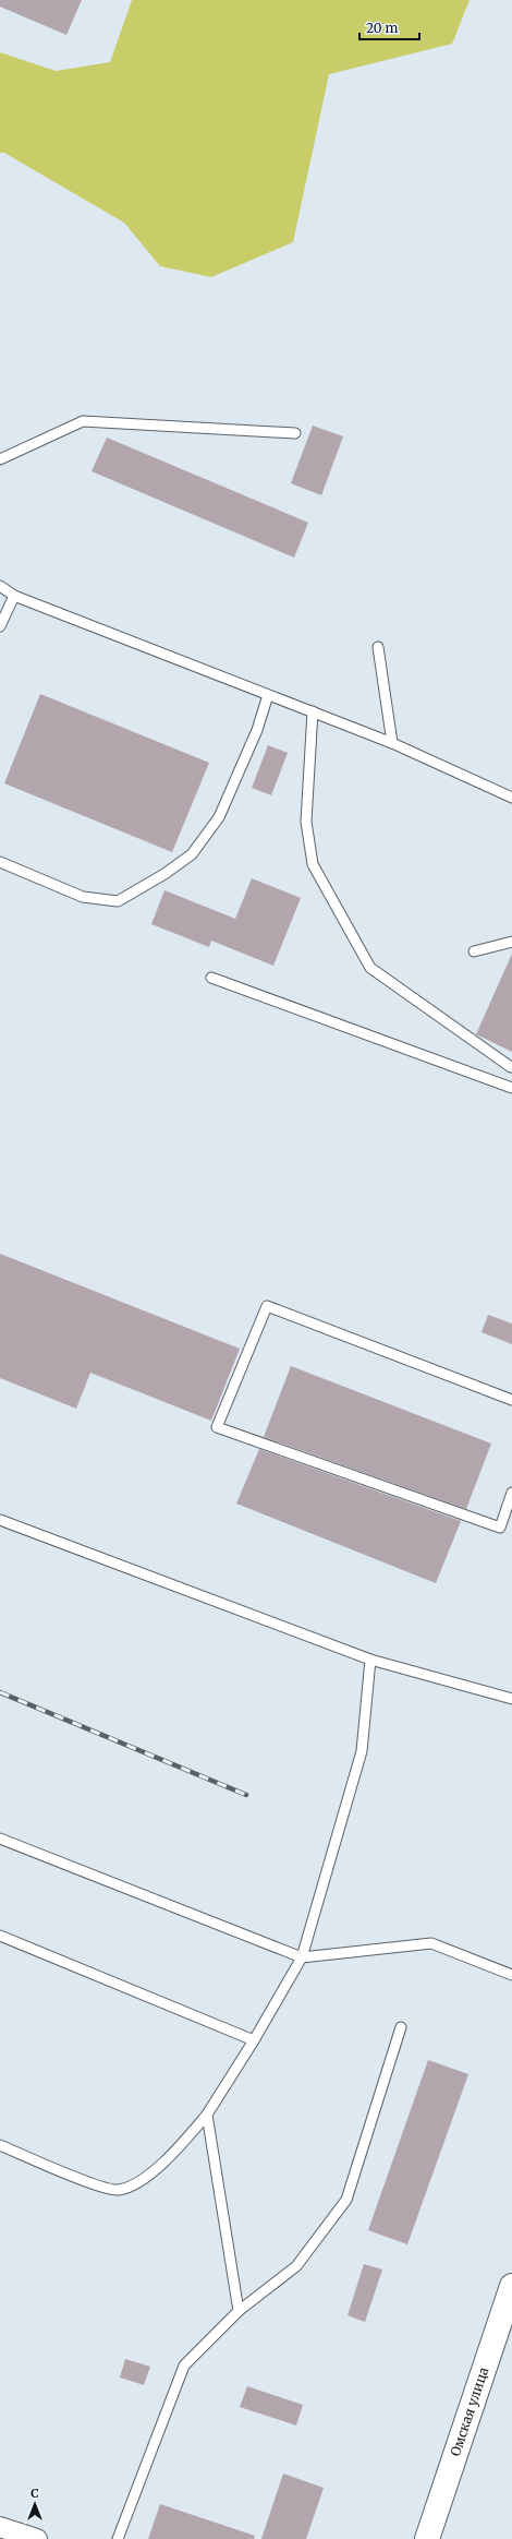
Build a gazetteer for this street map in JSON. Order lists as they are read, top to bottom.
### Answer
{
  "streets": {
    "main road": ["Омская улица"]
  },
  "scale_bar": "20 m",
  "north": "top"
}
